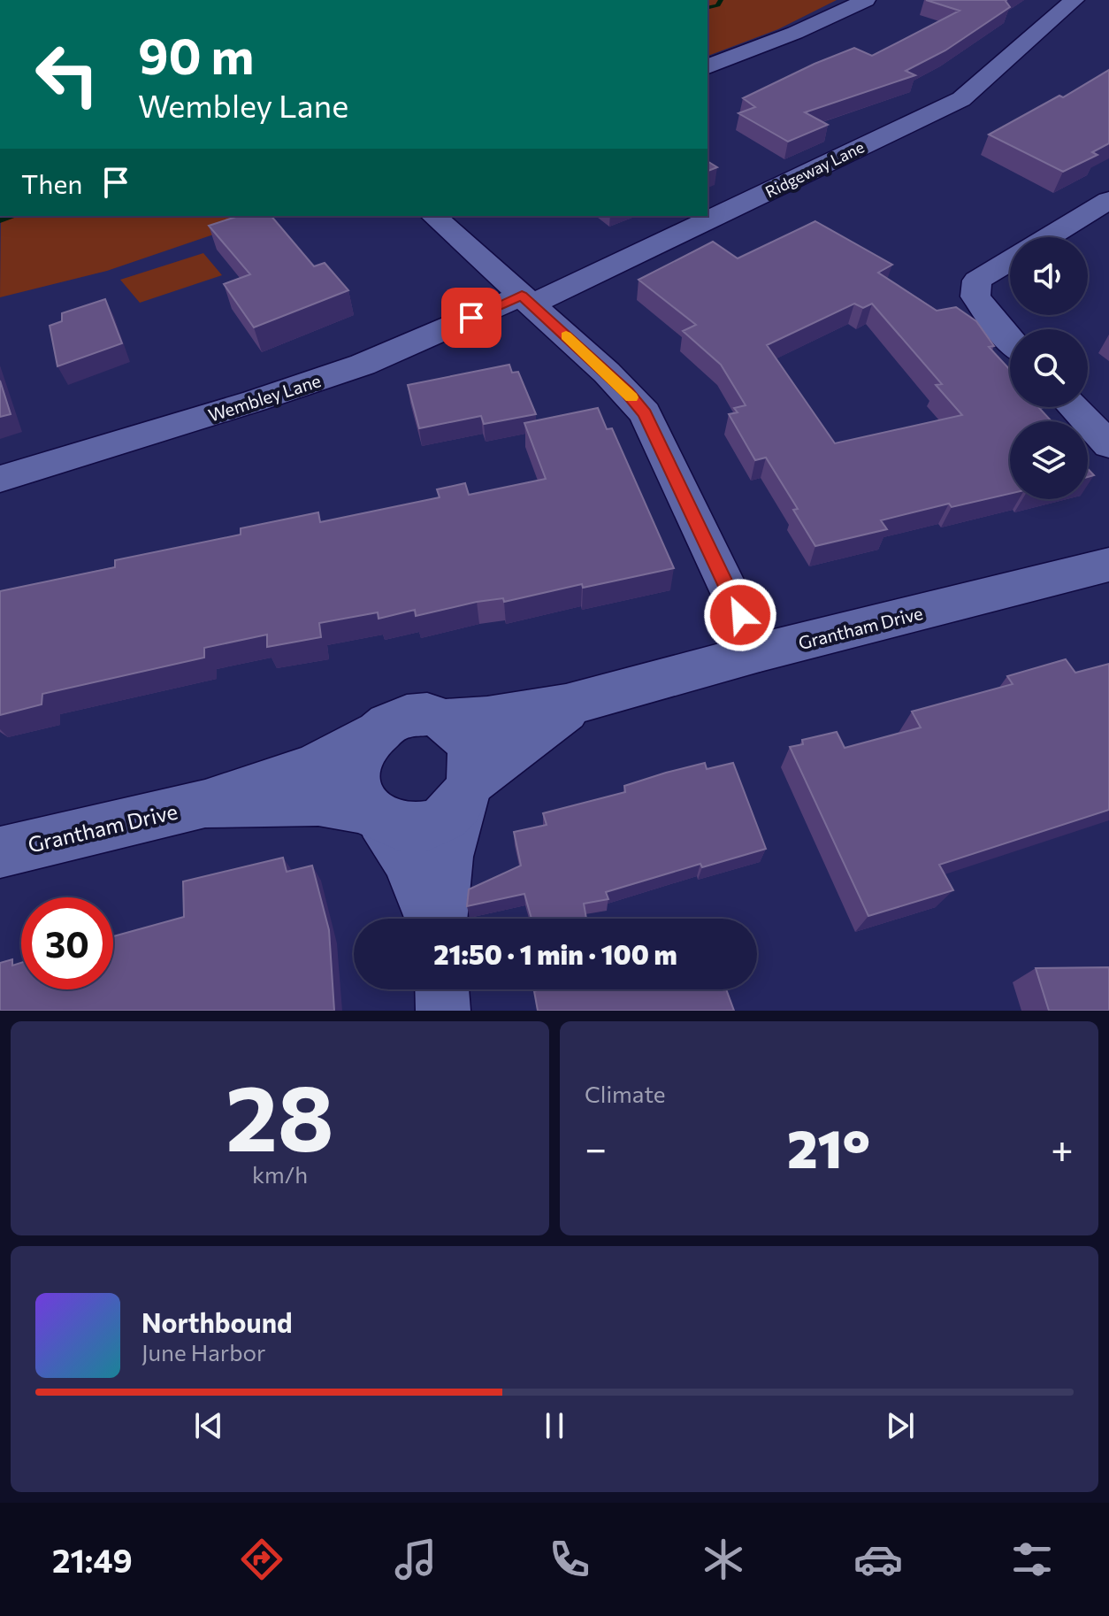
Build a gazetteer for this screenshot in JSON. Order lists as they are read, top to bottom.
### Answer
{
  "streets": {
    "street": ["Ridgeway Lane", "Wembley Lane", "Grantham Drive"]
  },
  "crossings": [
    ["Ridgeway Lane", "Wembley Lane"]
  ],
  "page": {
    "turn": ["90 m", "Wembley Lane"],
    "then": "Then",
    "limit": "30",
    "trip": "21:50 · 1 min · 100 m",
    "tile": [
      ["28", "km/h"],
      "Climate"
    ],
    "heat": ["−", "21°", "+"],
    "song": ["Northbound", "June Harbor"],
    "tabs": "21:49"
  }
}
